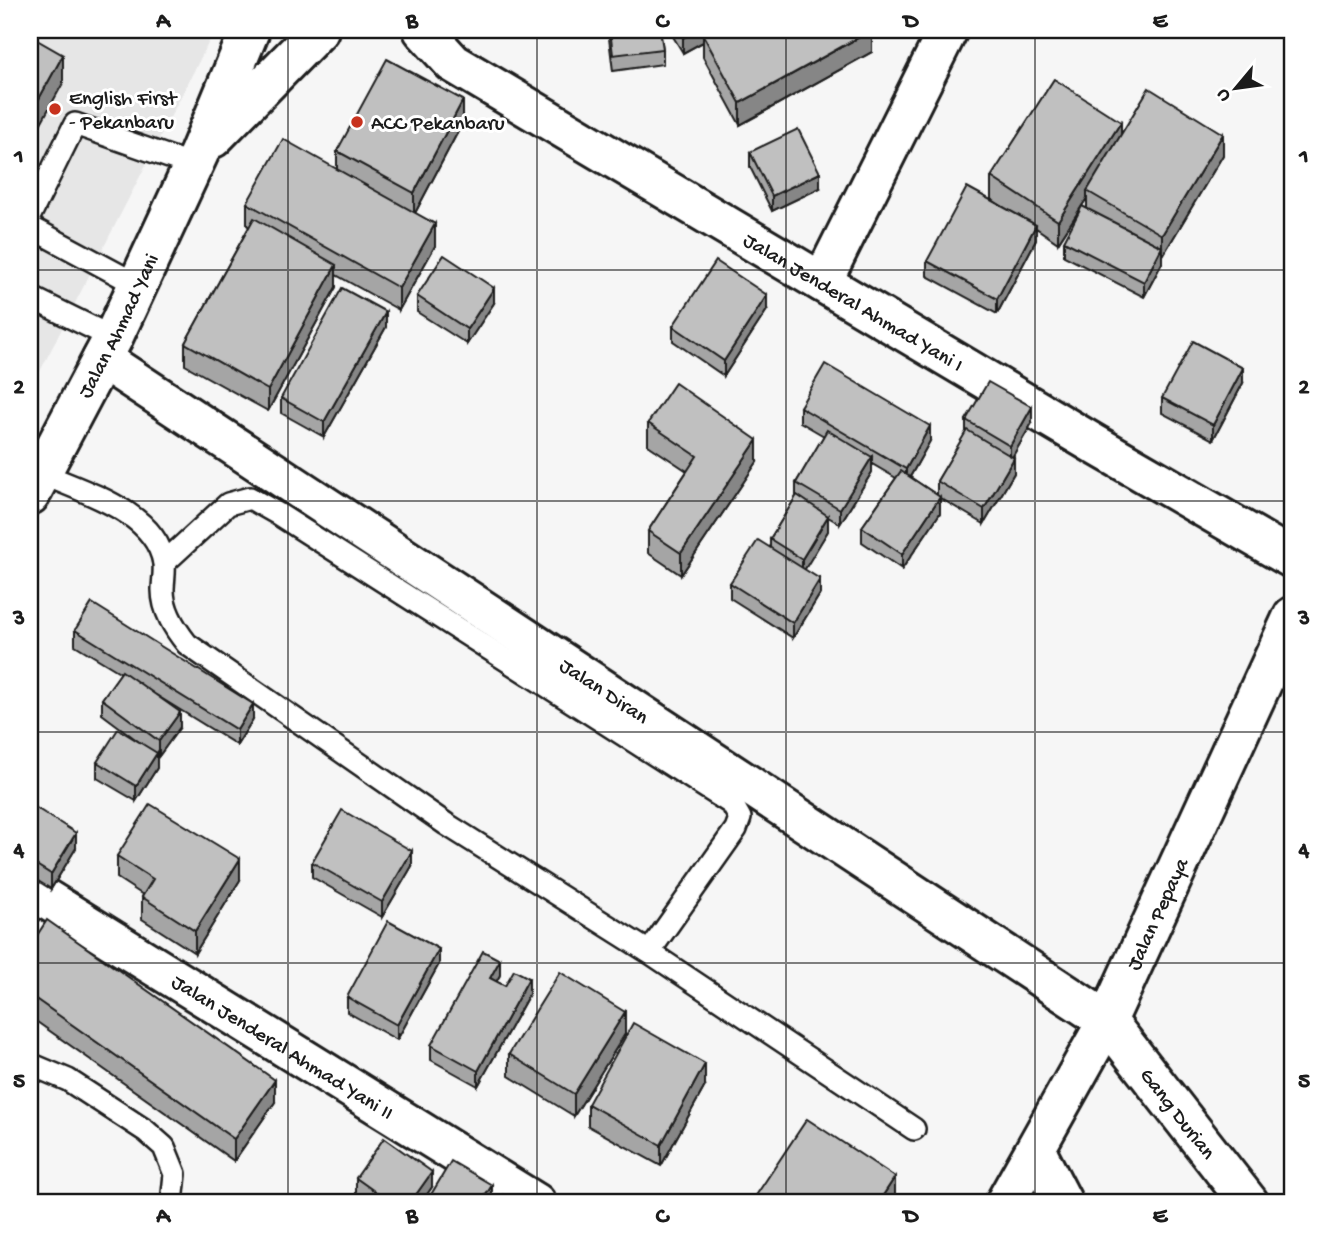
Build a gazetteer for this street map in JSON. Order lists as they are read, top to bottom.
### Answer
{
  "streets": {
    "street": [
      "Jalan Jenderal Ahmad Yani I",
      "Jalan Ahmad Yani",
      "Jalan Diran",
      "Jalan Pepaya",
      "Jalan Jenderal Ahmad Yani II",
      "Gang Durian"
    ]
  },
  "crossings": [
    ["Jalan Ahmad Yani", "Jalan Diran"],
    ["Jalan Diran", "Jalan Pepaya"],
    ["Jalan Diran", "Gang Durian"],
    ["Jalan Pepaya", "Gang Durian"]
  ],
  "places": ["English First - Pekanbaru", "ACC Pekanbaru"],
  "north": "bottom left",
  "grid": {
    "columns": [
      "A",
      "B",
      "C",
      "D",
      "E"
    ],
    "rows": [
      "1",
      "2",
      "3",
      "4",
      "5"
    ]
  }
}
